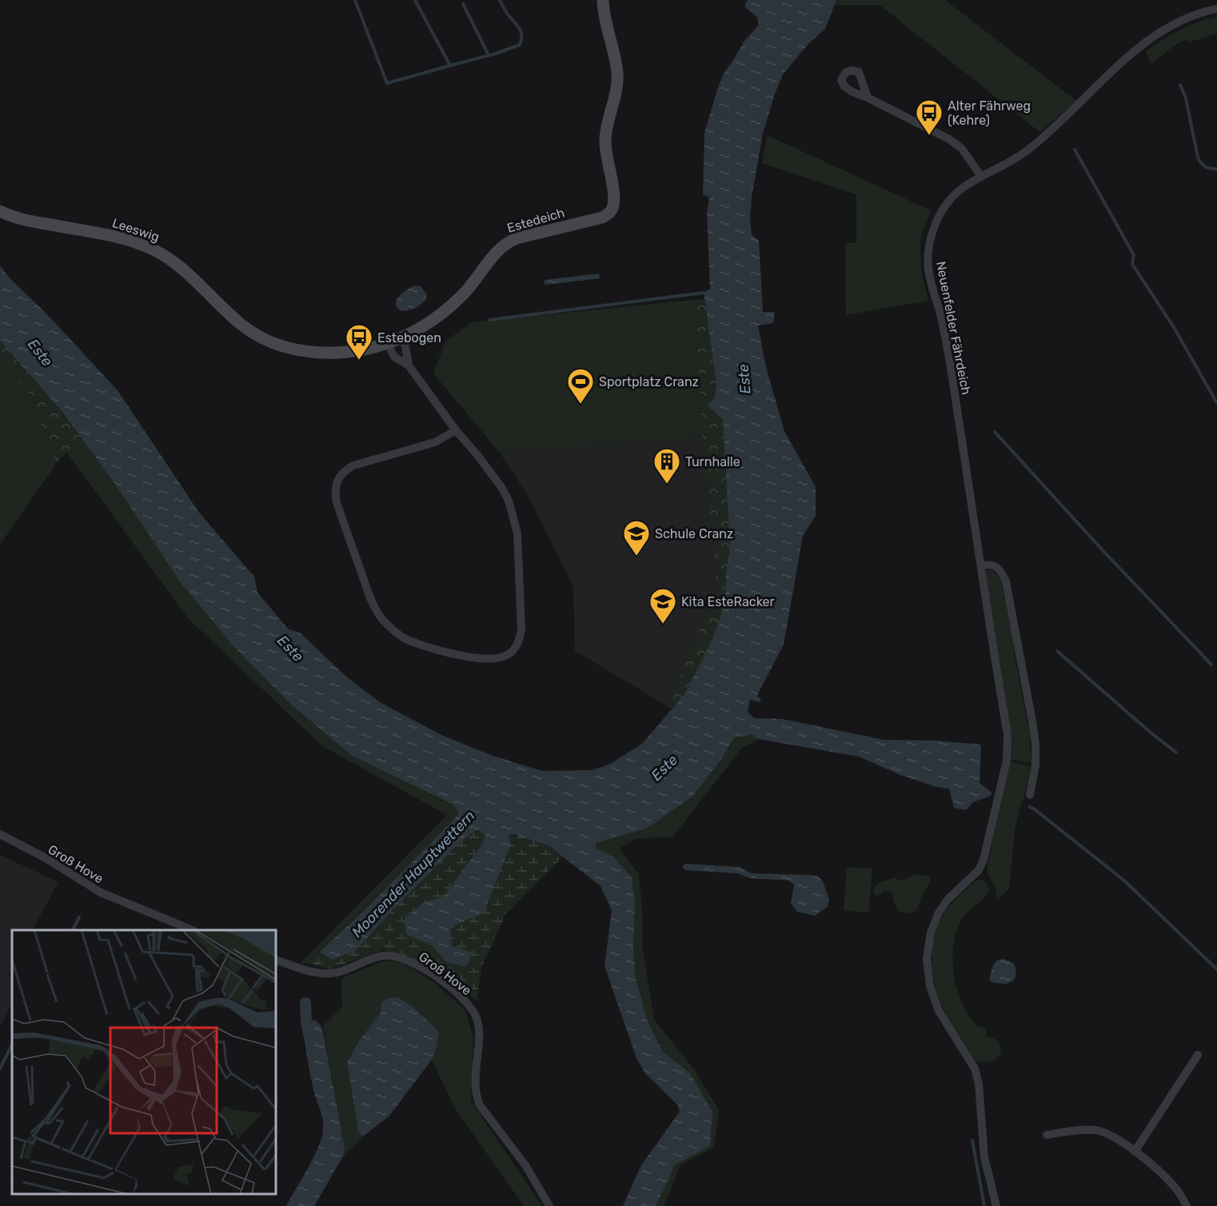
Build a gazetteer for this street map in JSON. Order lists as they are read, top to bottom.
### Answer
{
  "streets": {
    "street": [
      "Estedeich",
      "Leeswig",
      "Neuenfelder Fährdeich",
      "Groß Hove"
    ]
  },
  "crossings": [
    ["Estedeich", "Leeswig"]
  ],
  "water": ["Este", "Moorender Hauptwettern"],
  "places": {
    "bus stop": ["Alter Fährweg (Kehre)", "Estebogen"],
    "sports": ["Sportplatz Cranz"],
    "building": ["Turnhalle"],
    "school or university": ["Schule Cranz", "Kita EsteRacker"]
  }
}
